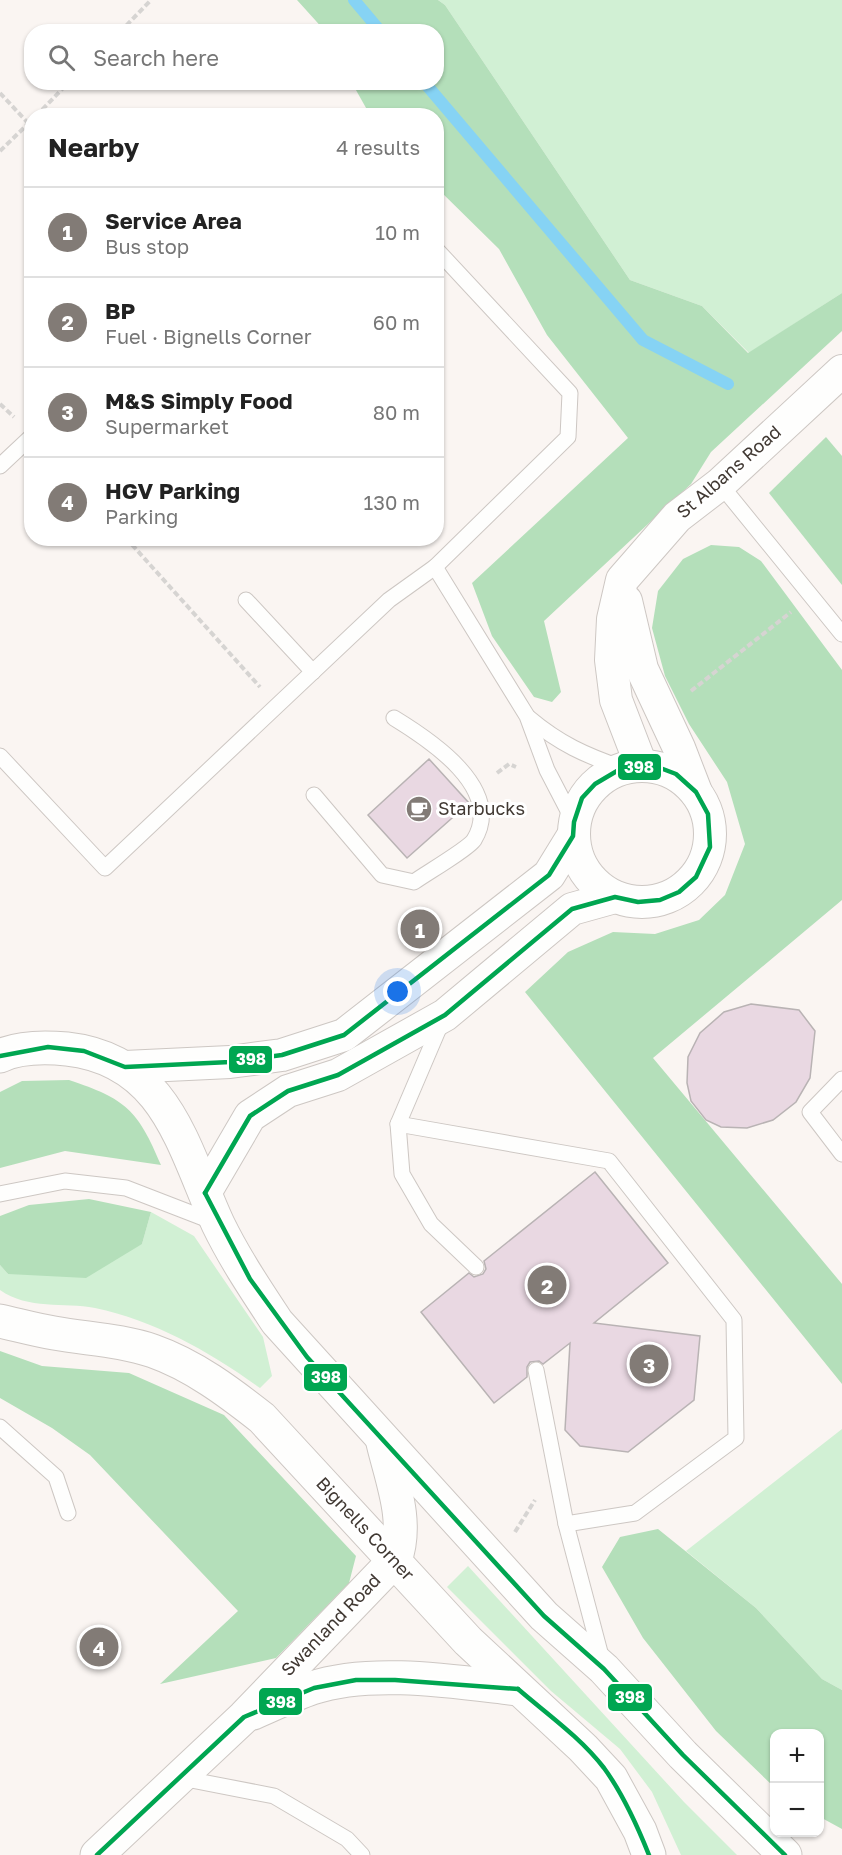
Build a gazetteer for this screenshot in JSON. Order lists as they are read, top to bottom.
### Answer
{
  "streets": {
    "street": ["St Albans Road", "Bignells Corner", "Swanland Road"]
  },
  "crossings": [
    ["Bignells Corner", "Swanland Road"]
  ],
  "places": {
    "cafe": ["Starbucks"]
  },
  "lines": ["transit line 398"],
  "page": {
    "search": "Search here",
    "heading": ["Nearby", "4 results"],
    "list": [
      {
        "mark": "1",
        "name": "Service Area",
        "note": "Bus stop",
        "value": "10 m"
      },
      {
        "mark": "2",
        "name": "BP",
        "note": "Fuel · Bignells Corner",
        "value": "60 m"
      },
      {
        "mark": "3",
        "name": "M&S Simply Food",
        "note": "Supermarket",
        "value": "80 m"
      },
      {
        "mark": "4",
        "name": "HGV Parking",
        "note": "Parking",
        "value": "130 m"
      }
    ],
    "pins": [
      "1",
      "2",
      "3",
      "4"
    ],
    "map_buttons": ["+", "−"]
  }
}
